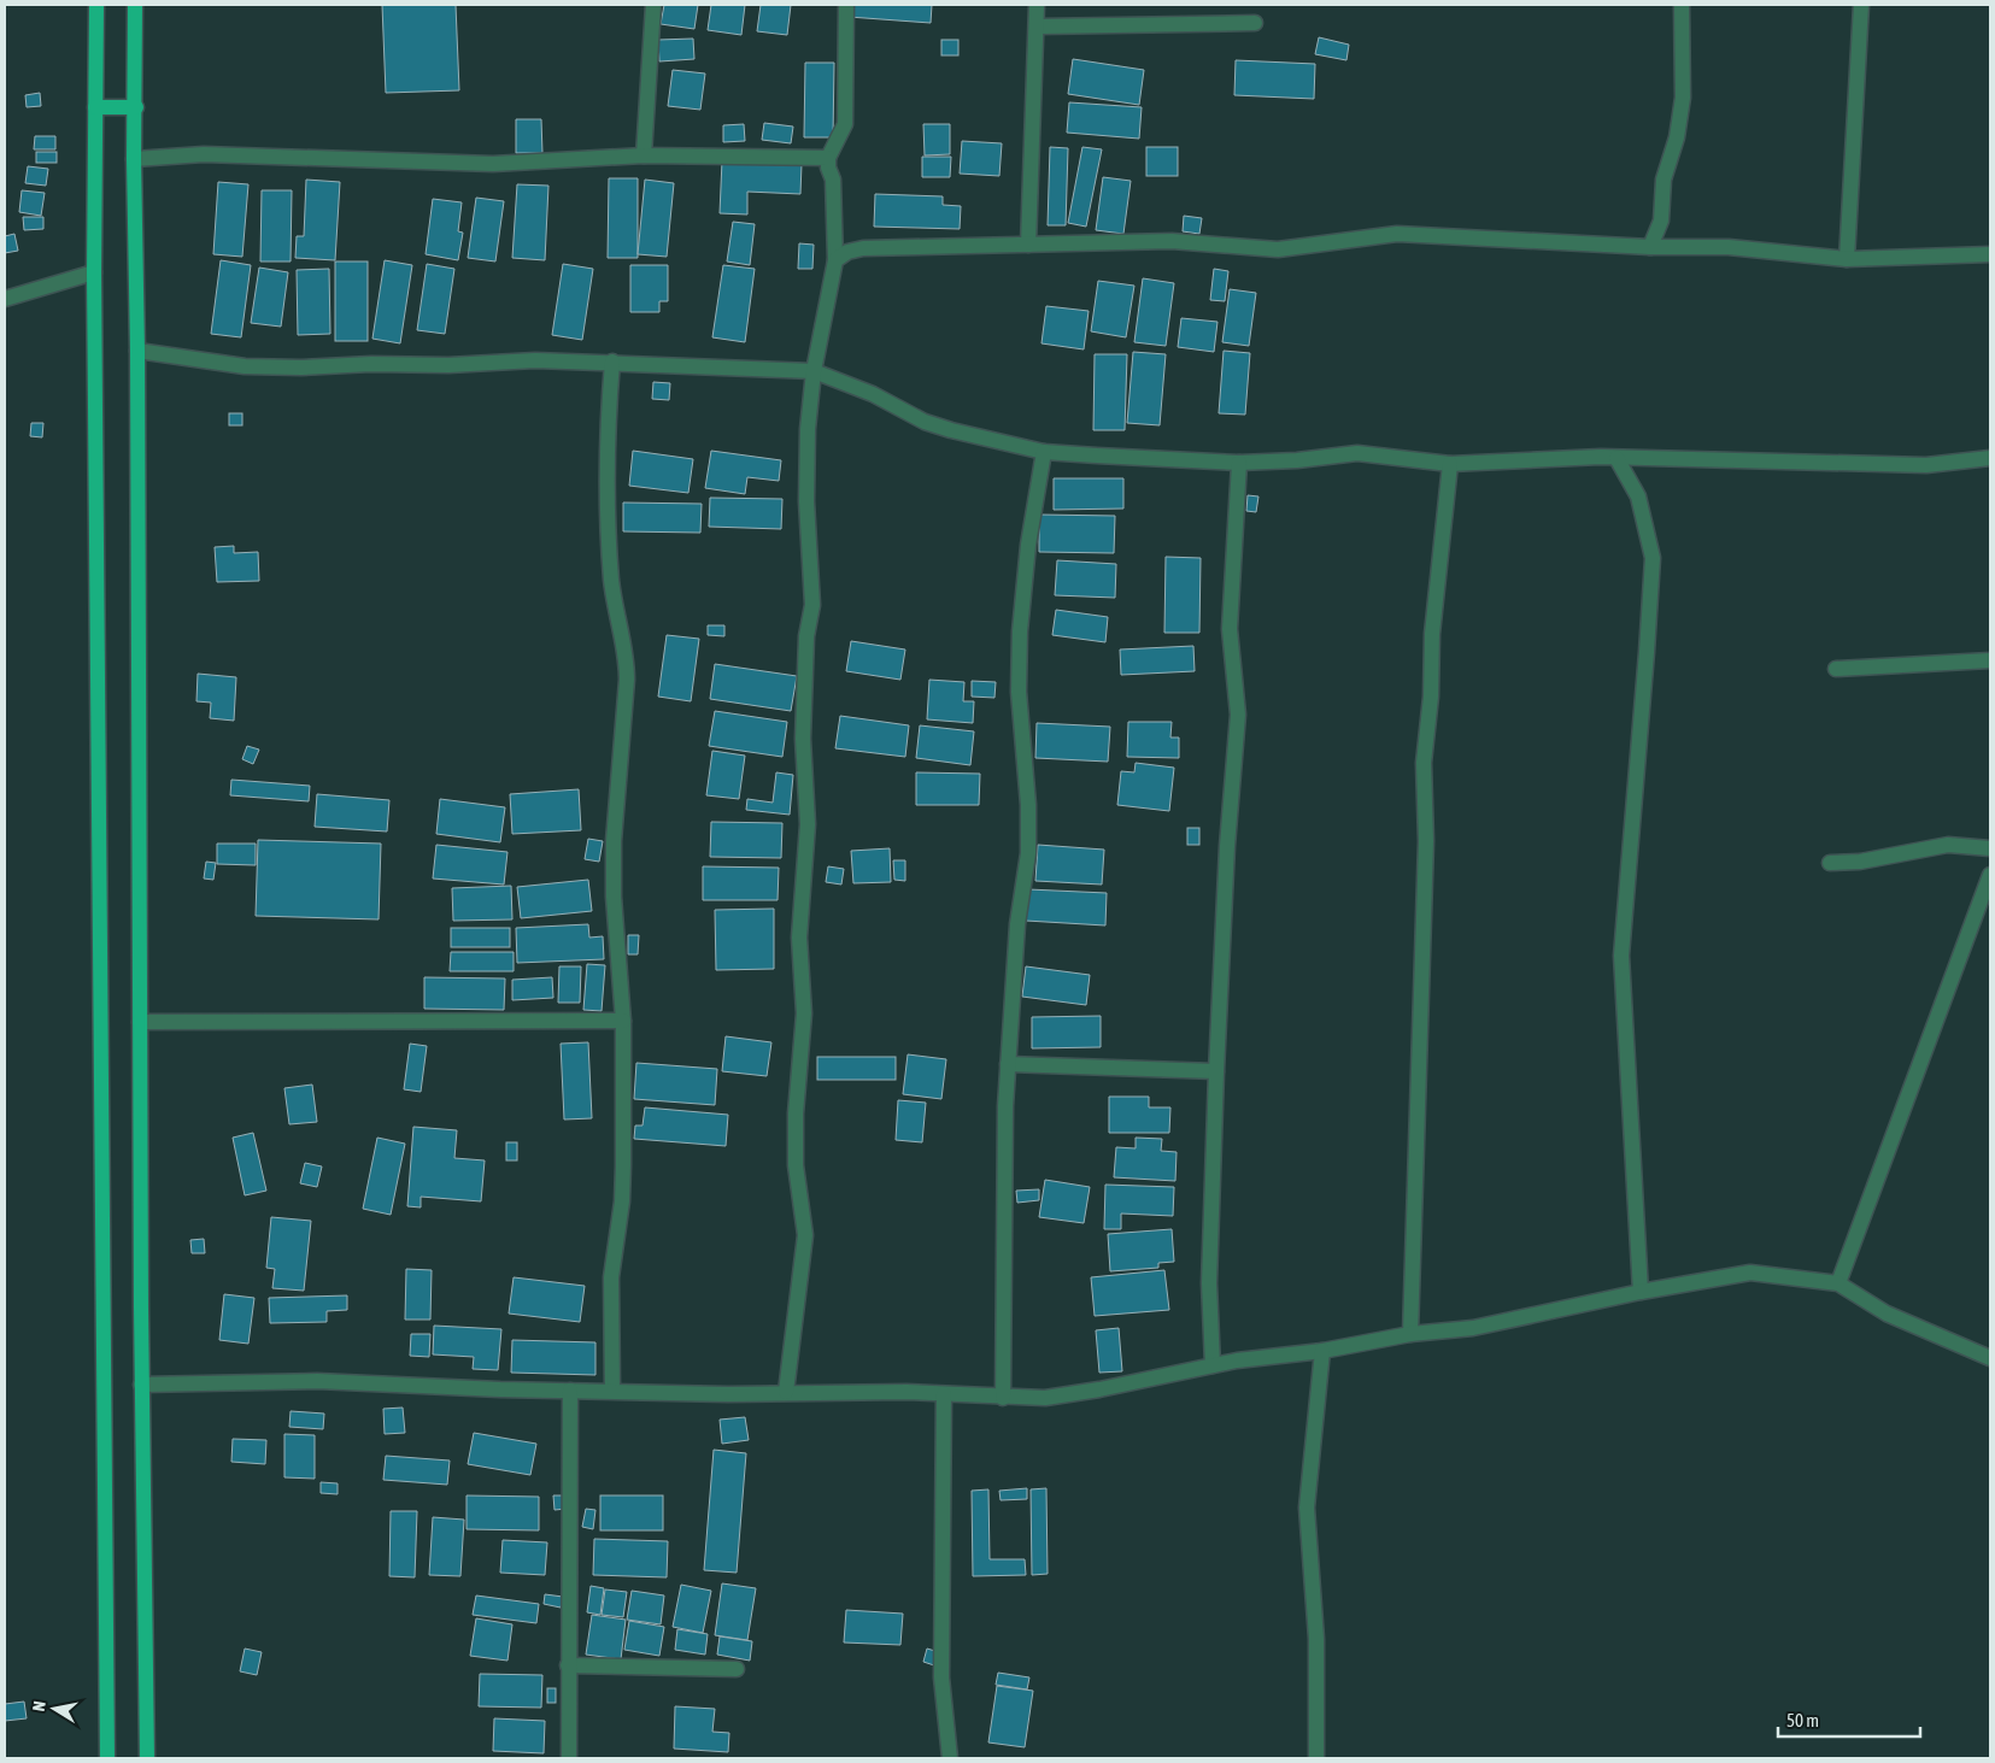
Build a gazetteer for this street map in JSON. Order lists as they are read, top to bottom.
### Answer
{
  "scale_bar": "50 m",
  "north": "left"
}
